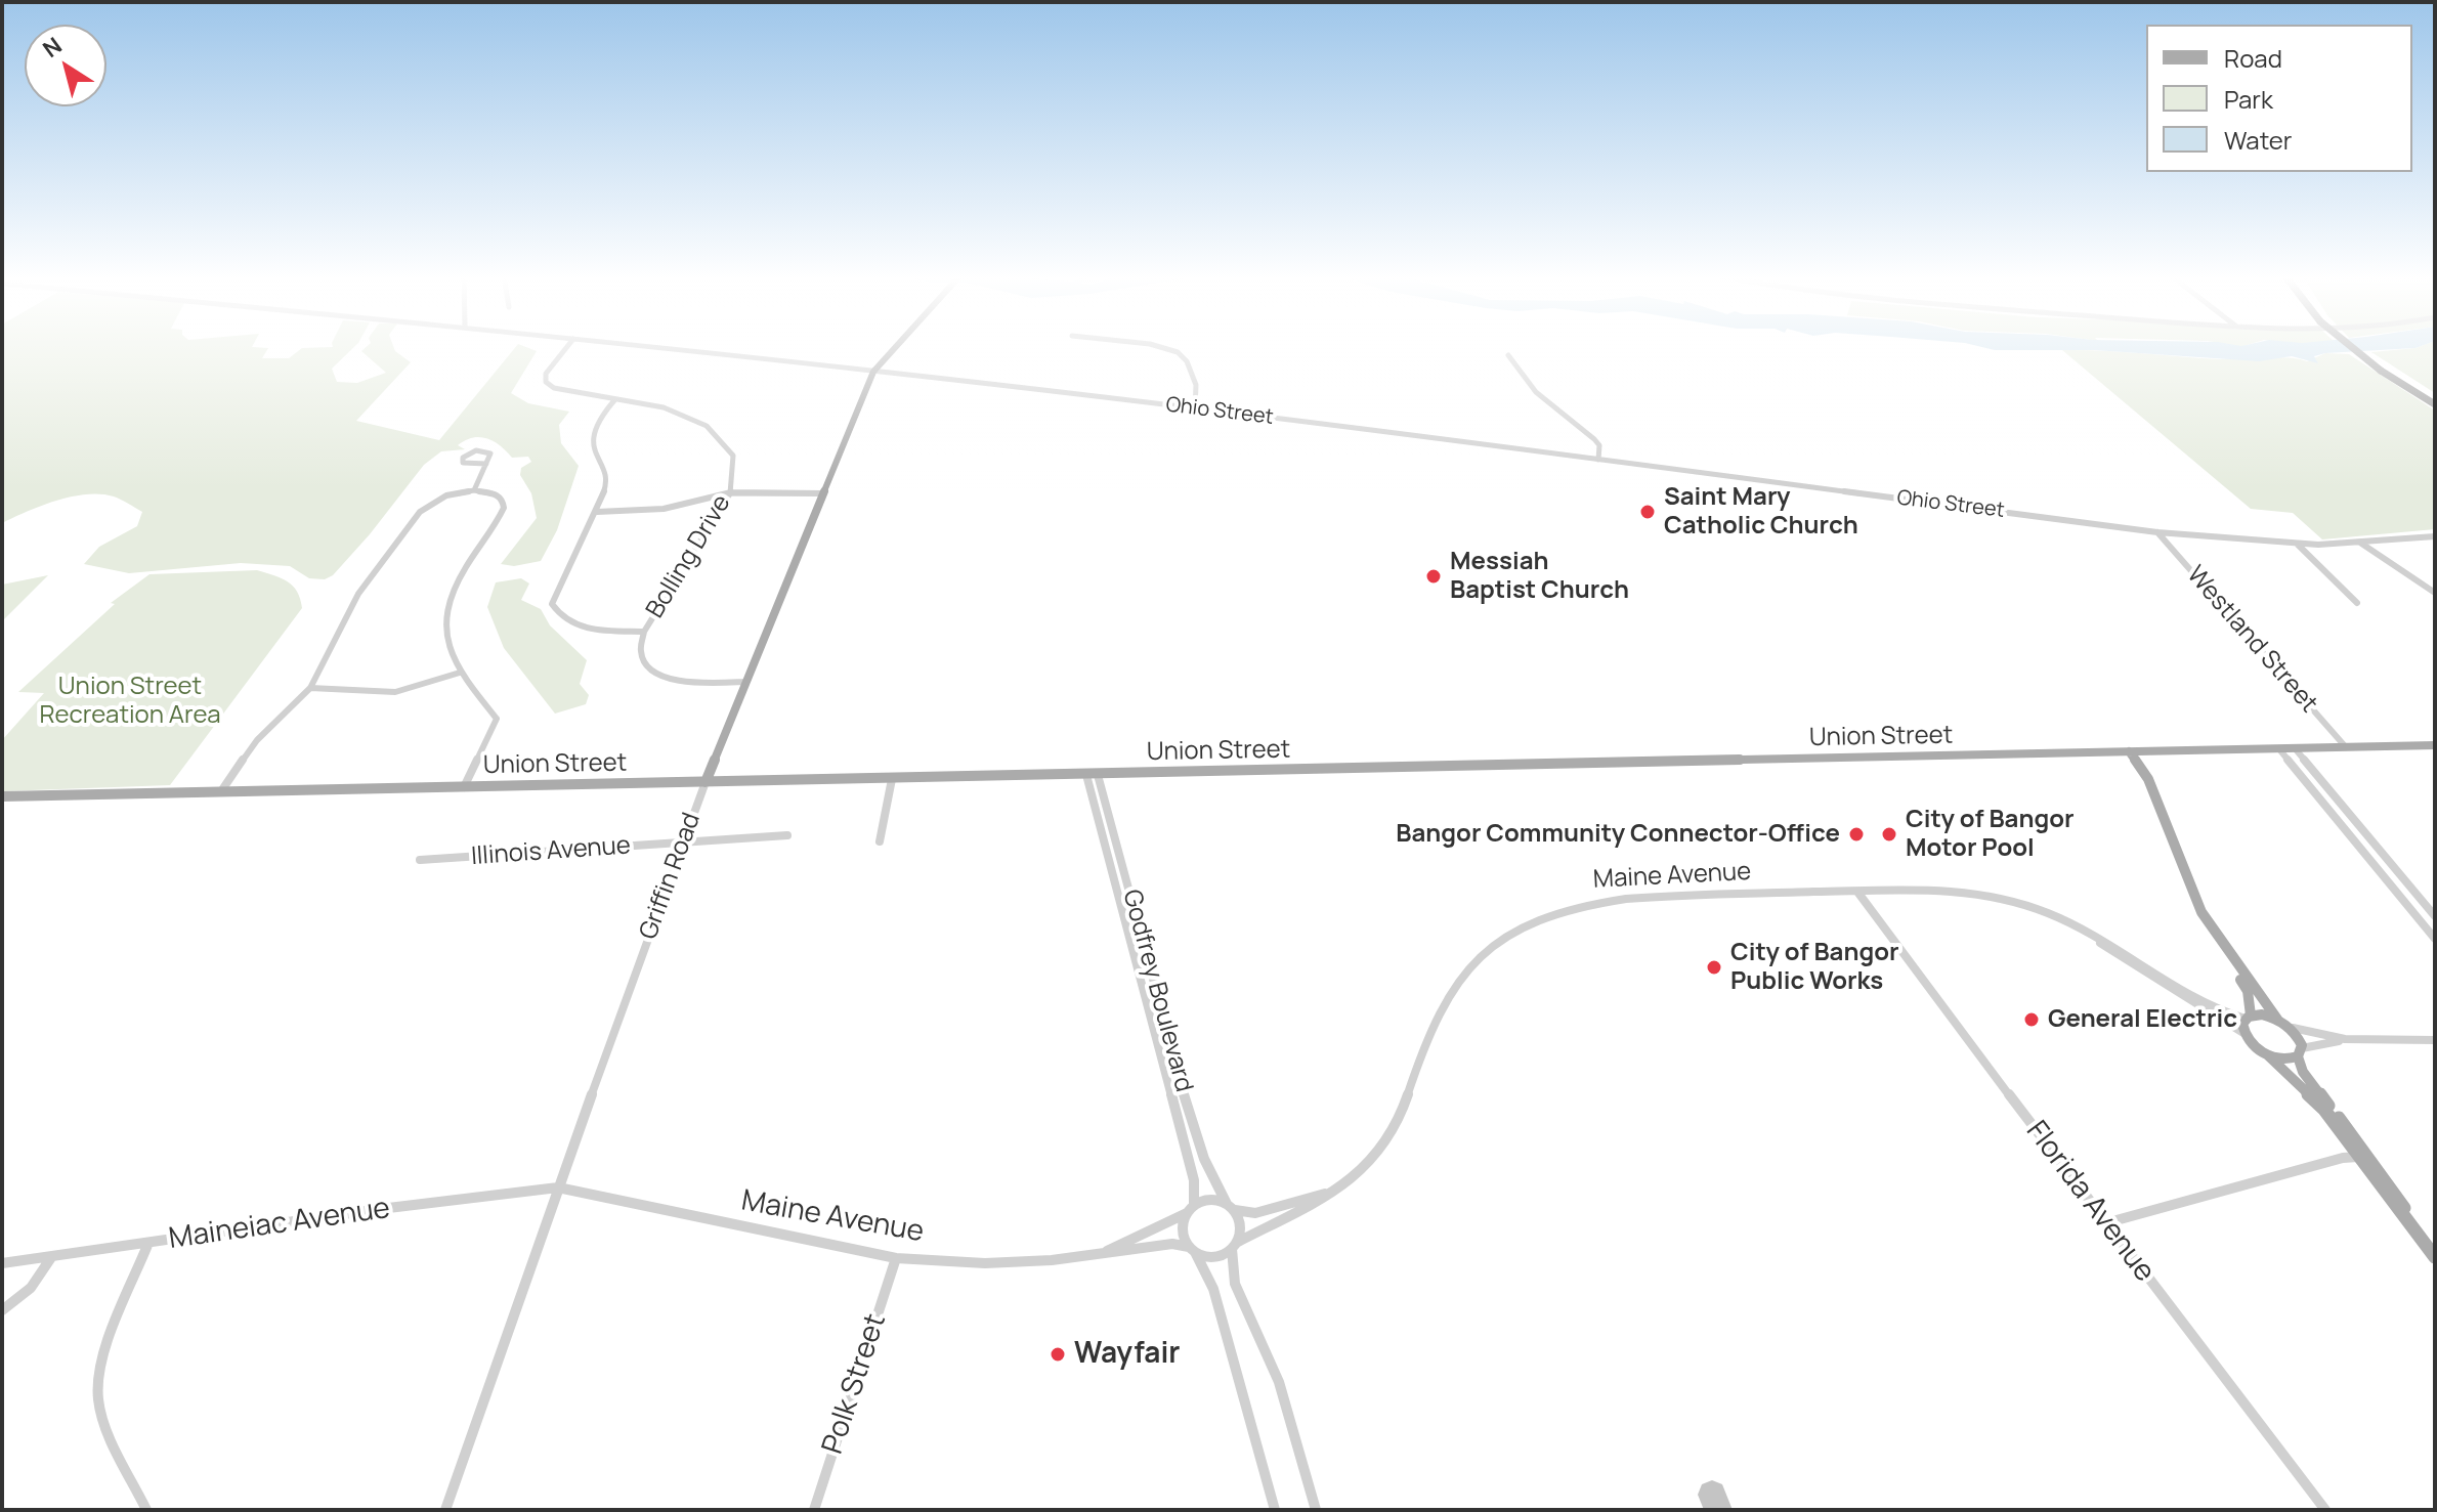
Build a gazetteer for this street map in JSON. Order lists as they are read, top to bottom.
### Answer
{
  "streets": {
    "main road": ["Union Street", "Griffin Road"],
    "street": [
      "Ohio Street",
      "Bolling Drive",
      "Westland Street",
      "Illinois Avenue",
      "Maine Avenue",
      "Godfrey Boulevard",
      "Florida Avenue",
      "Maineiac Avenue",
      "Polk Street"
    ]
  },
  "crossings": [
    ["Ohio Street", "Westland Street"],
    ["Ohio Street", "Griffin Road"],
    ["Bolling Drive", "Griffin Road"],
    ["Westland Street", "Union Street"],
    ["Union Street", "Griffin Road"],
    ["Union Street", "Godfrey Boulevard"],
    ["Illinois Avenue", "Griffin Road"],
    ["Griffin Road", "Maine Avenue"],
    ["Griffin Road", "Maineiac Avenue"],
    ["Maine Avenue", "Godfrey Boulevard"],
    ["Maine Avenue", "Florida Avenue"],
    ["Maine Avenue", "Maineiac Avenue"],
    ["Maine Avenue", "Polk Street"]
  ],
  "parks": ["Union Street Recreation Area"],
  "places": [
    "Saint Mary Catholic Church",
    "Messiah Baptist Church",
    "Bangor Community Connector-Office",
    "City of Bangor Motor Pool",
    "City of Bangor Public Works",
    "General Electric",
    "Wayfair"
  ],
  "legend": ["Road", "Park", "Water"],
  "north": "top left"
}
